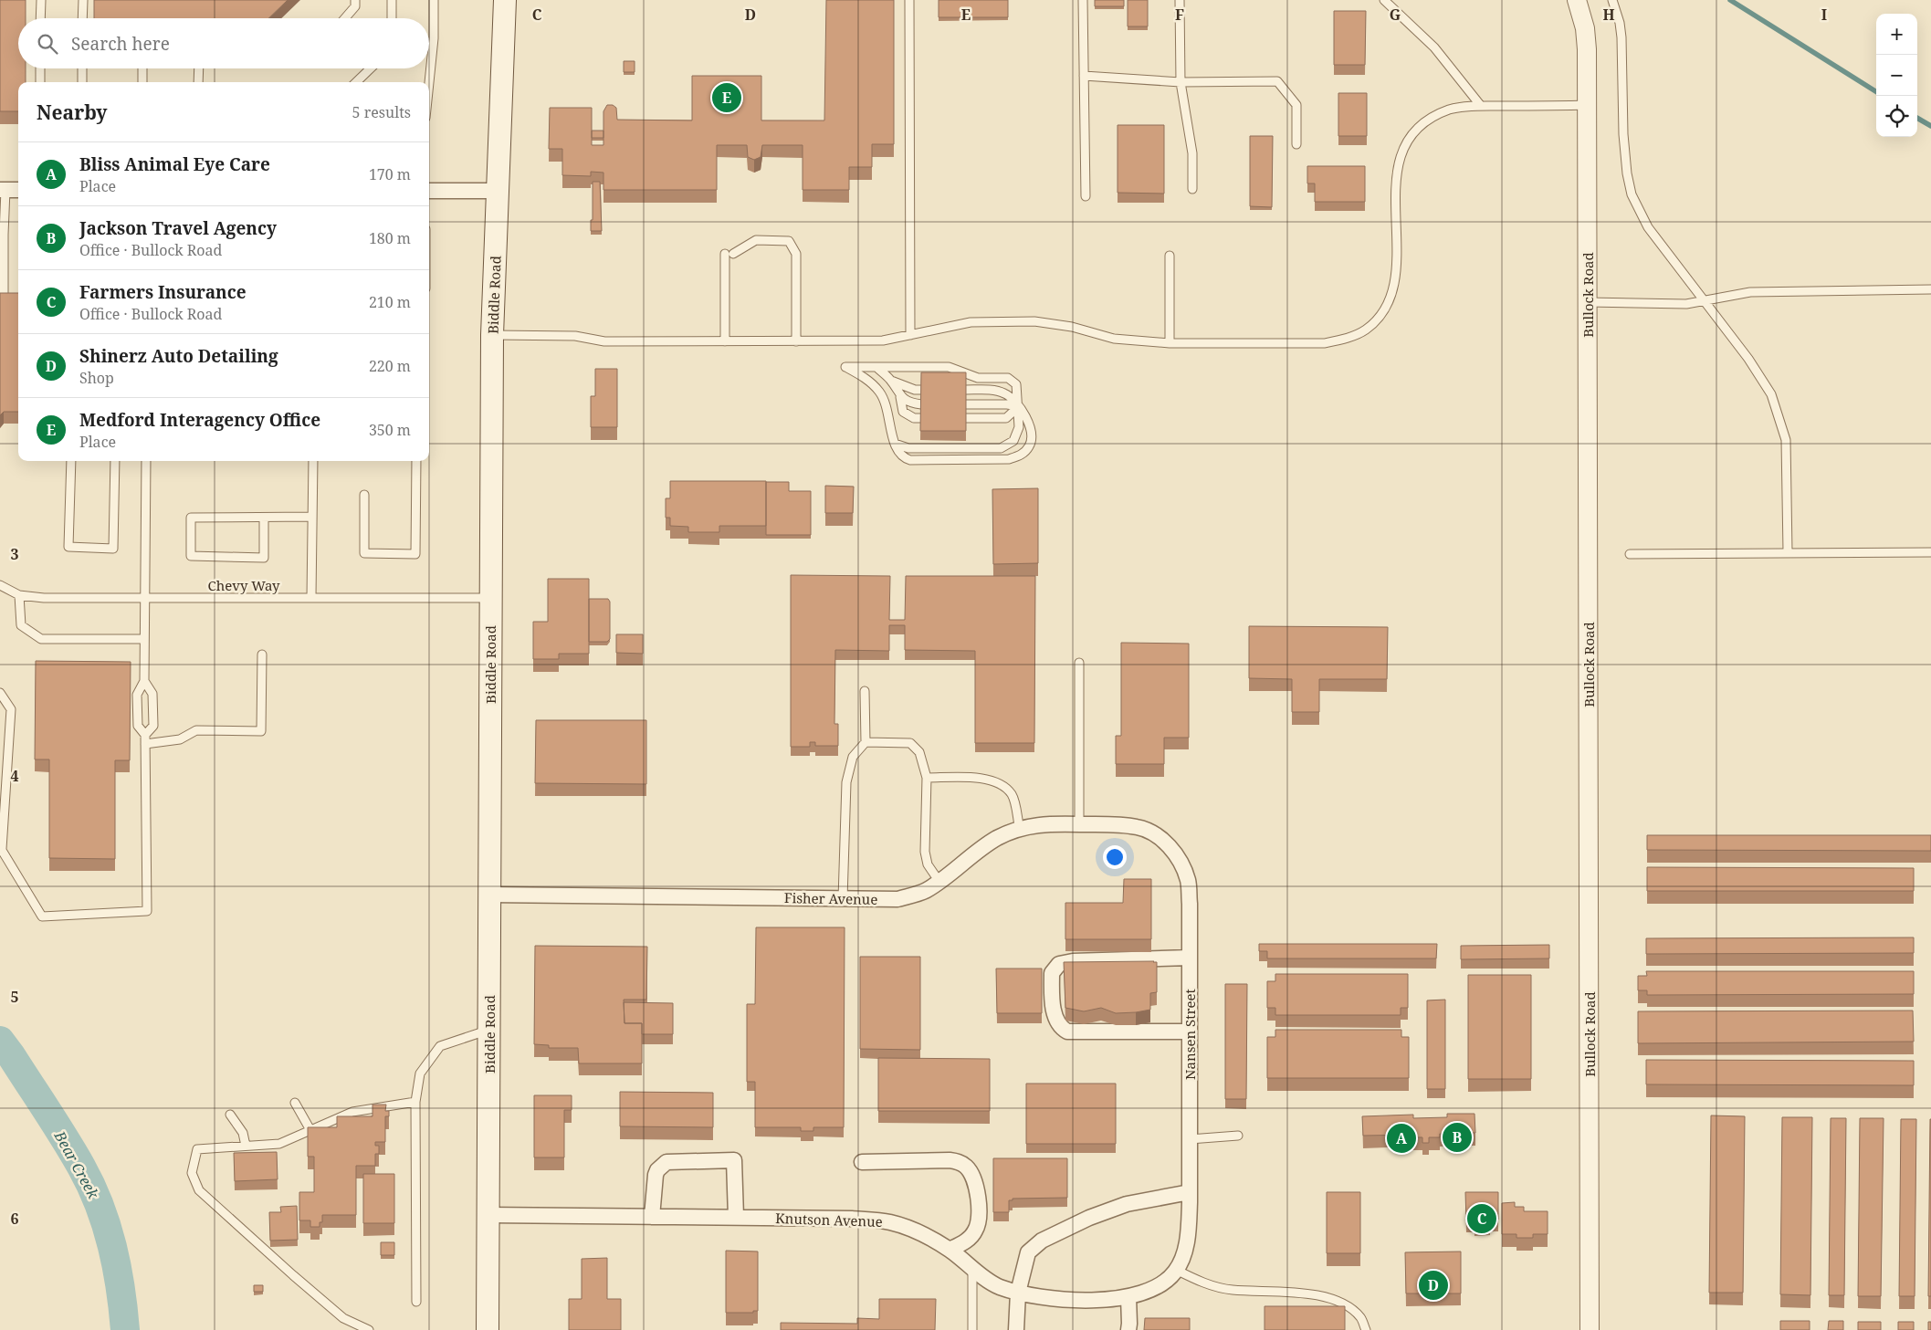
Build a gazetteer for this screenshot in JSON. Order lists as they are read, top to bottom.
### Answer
{
  "streets": {
    "main road": ["Biddle Road"],
    "street": [
      "Bullock Road",
      "Fisher Avenue",
      "Nansen Street",
      "Knutson Avenue"
    ],
    "lane": ["Chevy Way"]
  },
  "crossings": [
    ["Biddle Road", "Chevy Way"],
    ["Biddle Road", "Fisher Avenue"],
    ["Biddle Road", "Knutson Avenue"],
    ["Fisher Avenue", "Nansen Street"],
    ["Nansen Street", "Knutson Avenue"]
  ],
  "water": ["Bear Creek"],
  "page": {
    "map_buttons": ["+", "−"],
    "search": "Search here",
    "pins": [
      "E",
      "B",
      "A",
      "C",
      "D"
    ],
    "heading": ["Nearby", "5 results"],
    "list": [
      {
        "mark": "A",
        "name": "Bliss Animal Eye Care",
        "note": "Place",
        "value": "170 m"
      },
      {
        "mark": "B",
        "name": "Jackson Travel Agency",
        "note": "Office · Bullock Road",
        "value": "180 m"
      },
      {
        "mark": "C",
        "name": "Farmers Insurance",
        "note": "Office · Bullock Road",
        "value": "210 m"
      },
      {
        "mark": "D",
        "name": "Shinerz Auto Detailing",
        "note": "Shop",
        "value": "220 m"
      },
      {
        "mark": "E",
        "name": "Medford Interagency Office",
        "note": "Place",
        "value": "350 m"
      }
    ]
  },
  "grid": {
    "columns": [
      "C",
      "D",
      "E",
      "F",
      "G",
      "H",
      "I"
    ],
    "rows": [
      "3",
      "4",
      "5",
      "6"
    ]
  }
}
